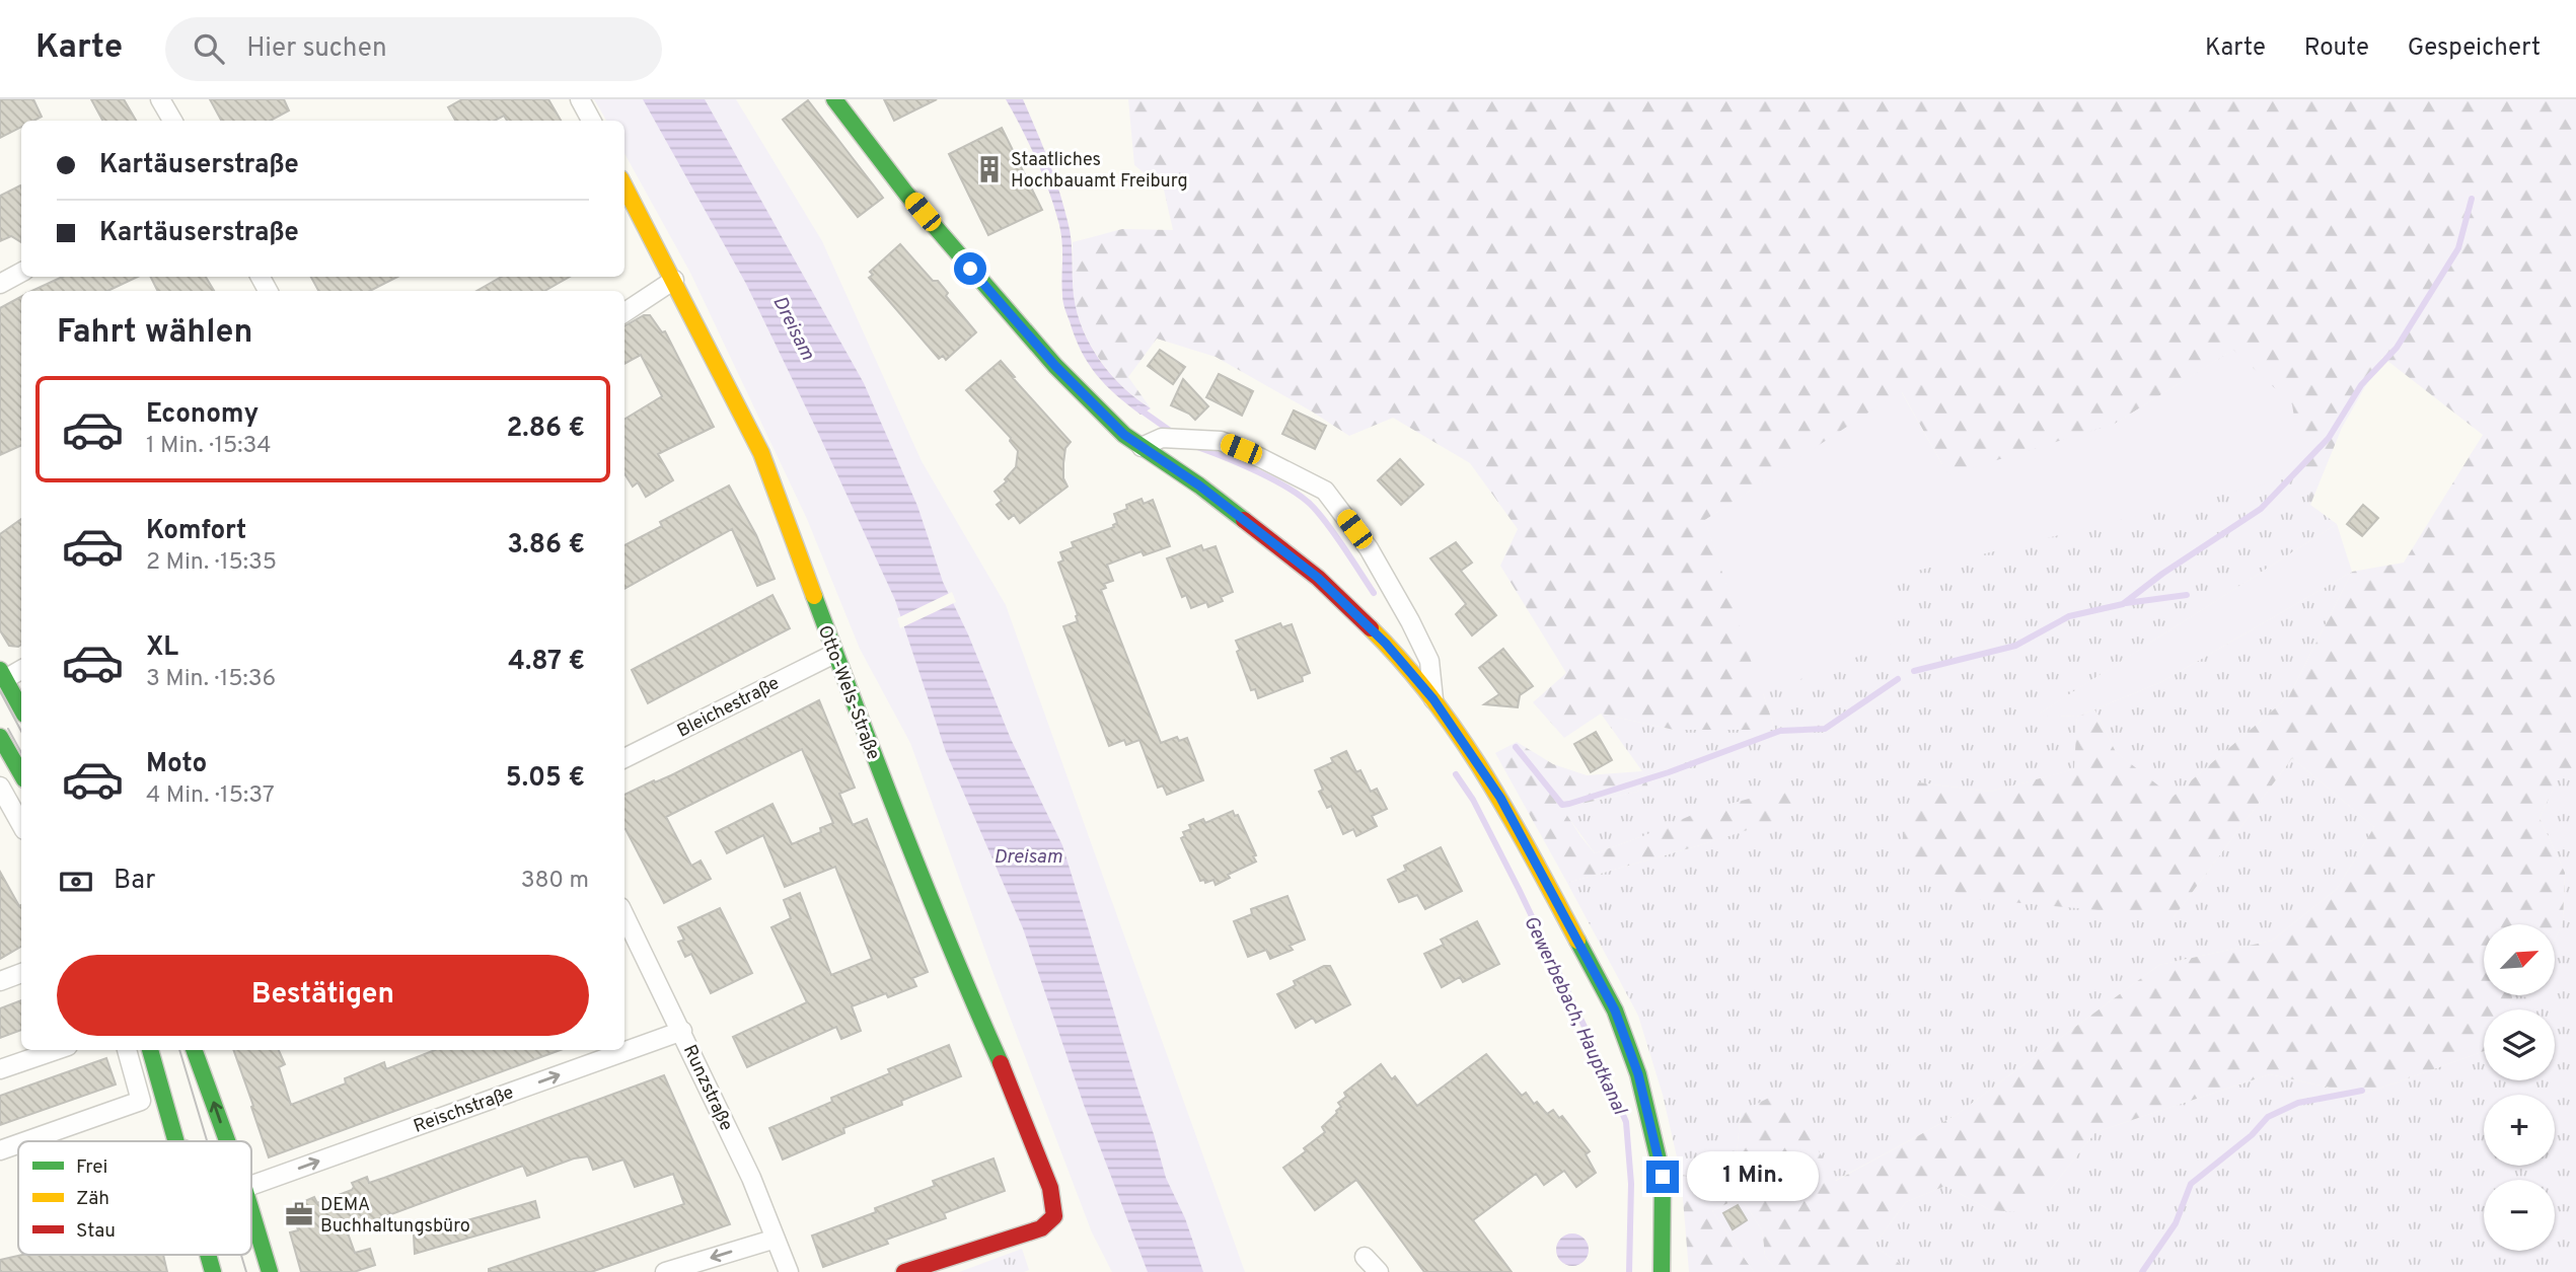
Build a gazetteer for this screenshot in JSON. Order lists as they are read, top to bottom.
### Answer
{
  "streets": {
    "street": [
      "Otto-Wels-Straße",
      "Bleichestraße",
      "Runzstraße",
      "Reischstraße"
    ]
  },
  "crossings": [
    ["Otto-Wels-Straße", "Bleichestraße"],
    ["Runzstraße", "Reischstraße"]
  ],
  "one_way": ["Reischstraße"],
  "water": ["Dreisam", "Gewerbebach, Hauptkanal"],
  "places": {
    "building": ["Staatliches Hochbauamt Freiburg"],
    "office": ["DEMA Buchhaltungsbüro"]
  },
  "legend": ["Frei", "Zäh", "Stau"],
  "north": "top right",
  "page": {
    "header": "Karte",
    "search": "Hier suchen",
    "nav": ["Karte", "Route", "Gespeichert"],
    "banner": ["Kartäuserstraße", "Kartäuserstraße"],
    "heading": "Fahrt wählen",
    "list": [
      {
        "name": "Economy",
        "note": "1 Min. · 15:34",
        "value": "2.86 €"
      },
      {
        "name": "Komfort",
        "note": "2 Min. · 15:35",
        "value": "3.86 €"
      },
      {
        "name": "XL",
        "note": "3 Min. · 15:36",
        "value": "4.87 €"
      },
      {
        "name": "Moto",
        "note": "4 Min. · 15:37",
        "value": "5.05 €"
      }
    ],
    "pay": ["Bar", "380 m"],
    "map_buttons": ["+", "−"],
    "buttons": "Bestätigen",
    "bubble": "1 Min."
  }
}
